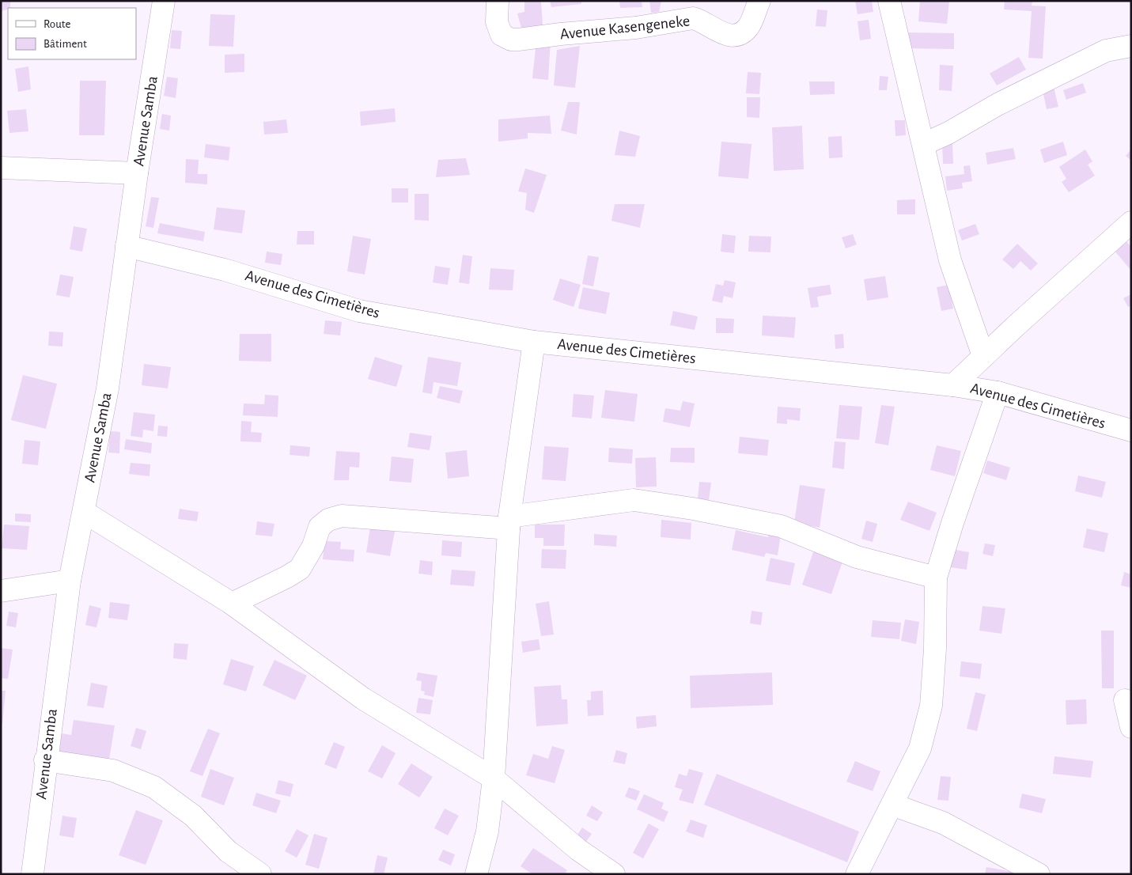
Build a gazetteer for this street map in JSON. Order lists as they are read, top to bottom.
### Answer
{
  "streets": {
    "street": ["Avenue Kasengeneke", "Avenue Samba", "Avenue des Cimetières"]
  },
  "crossings": [
    ["Avenue Samba", "Avenue des Cimetières"]
  ],
  "legend": ["Route", "Bâtiment"]
}
